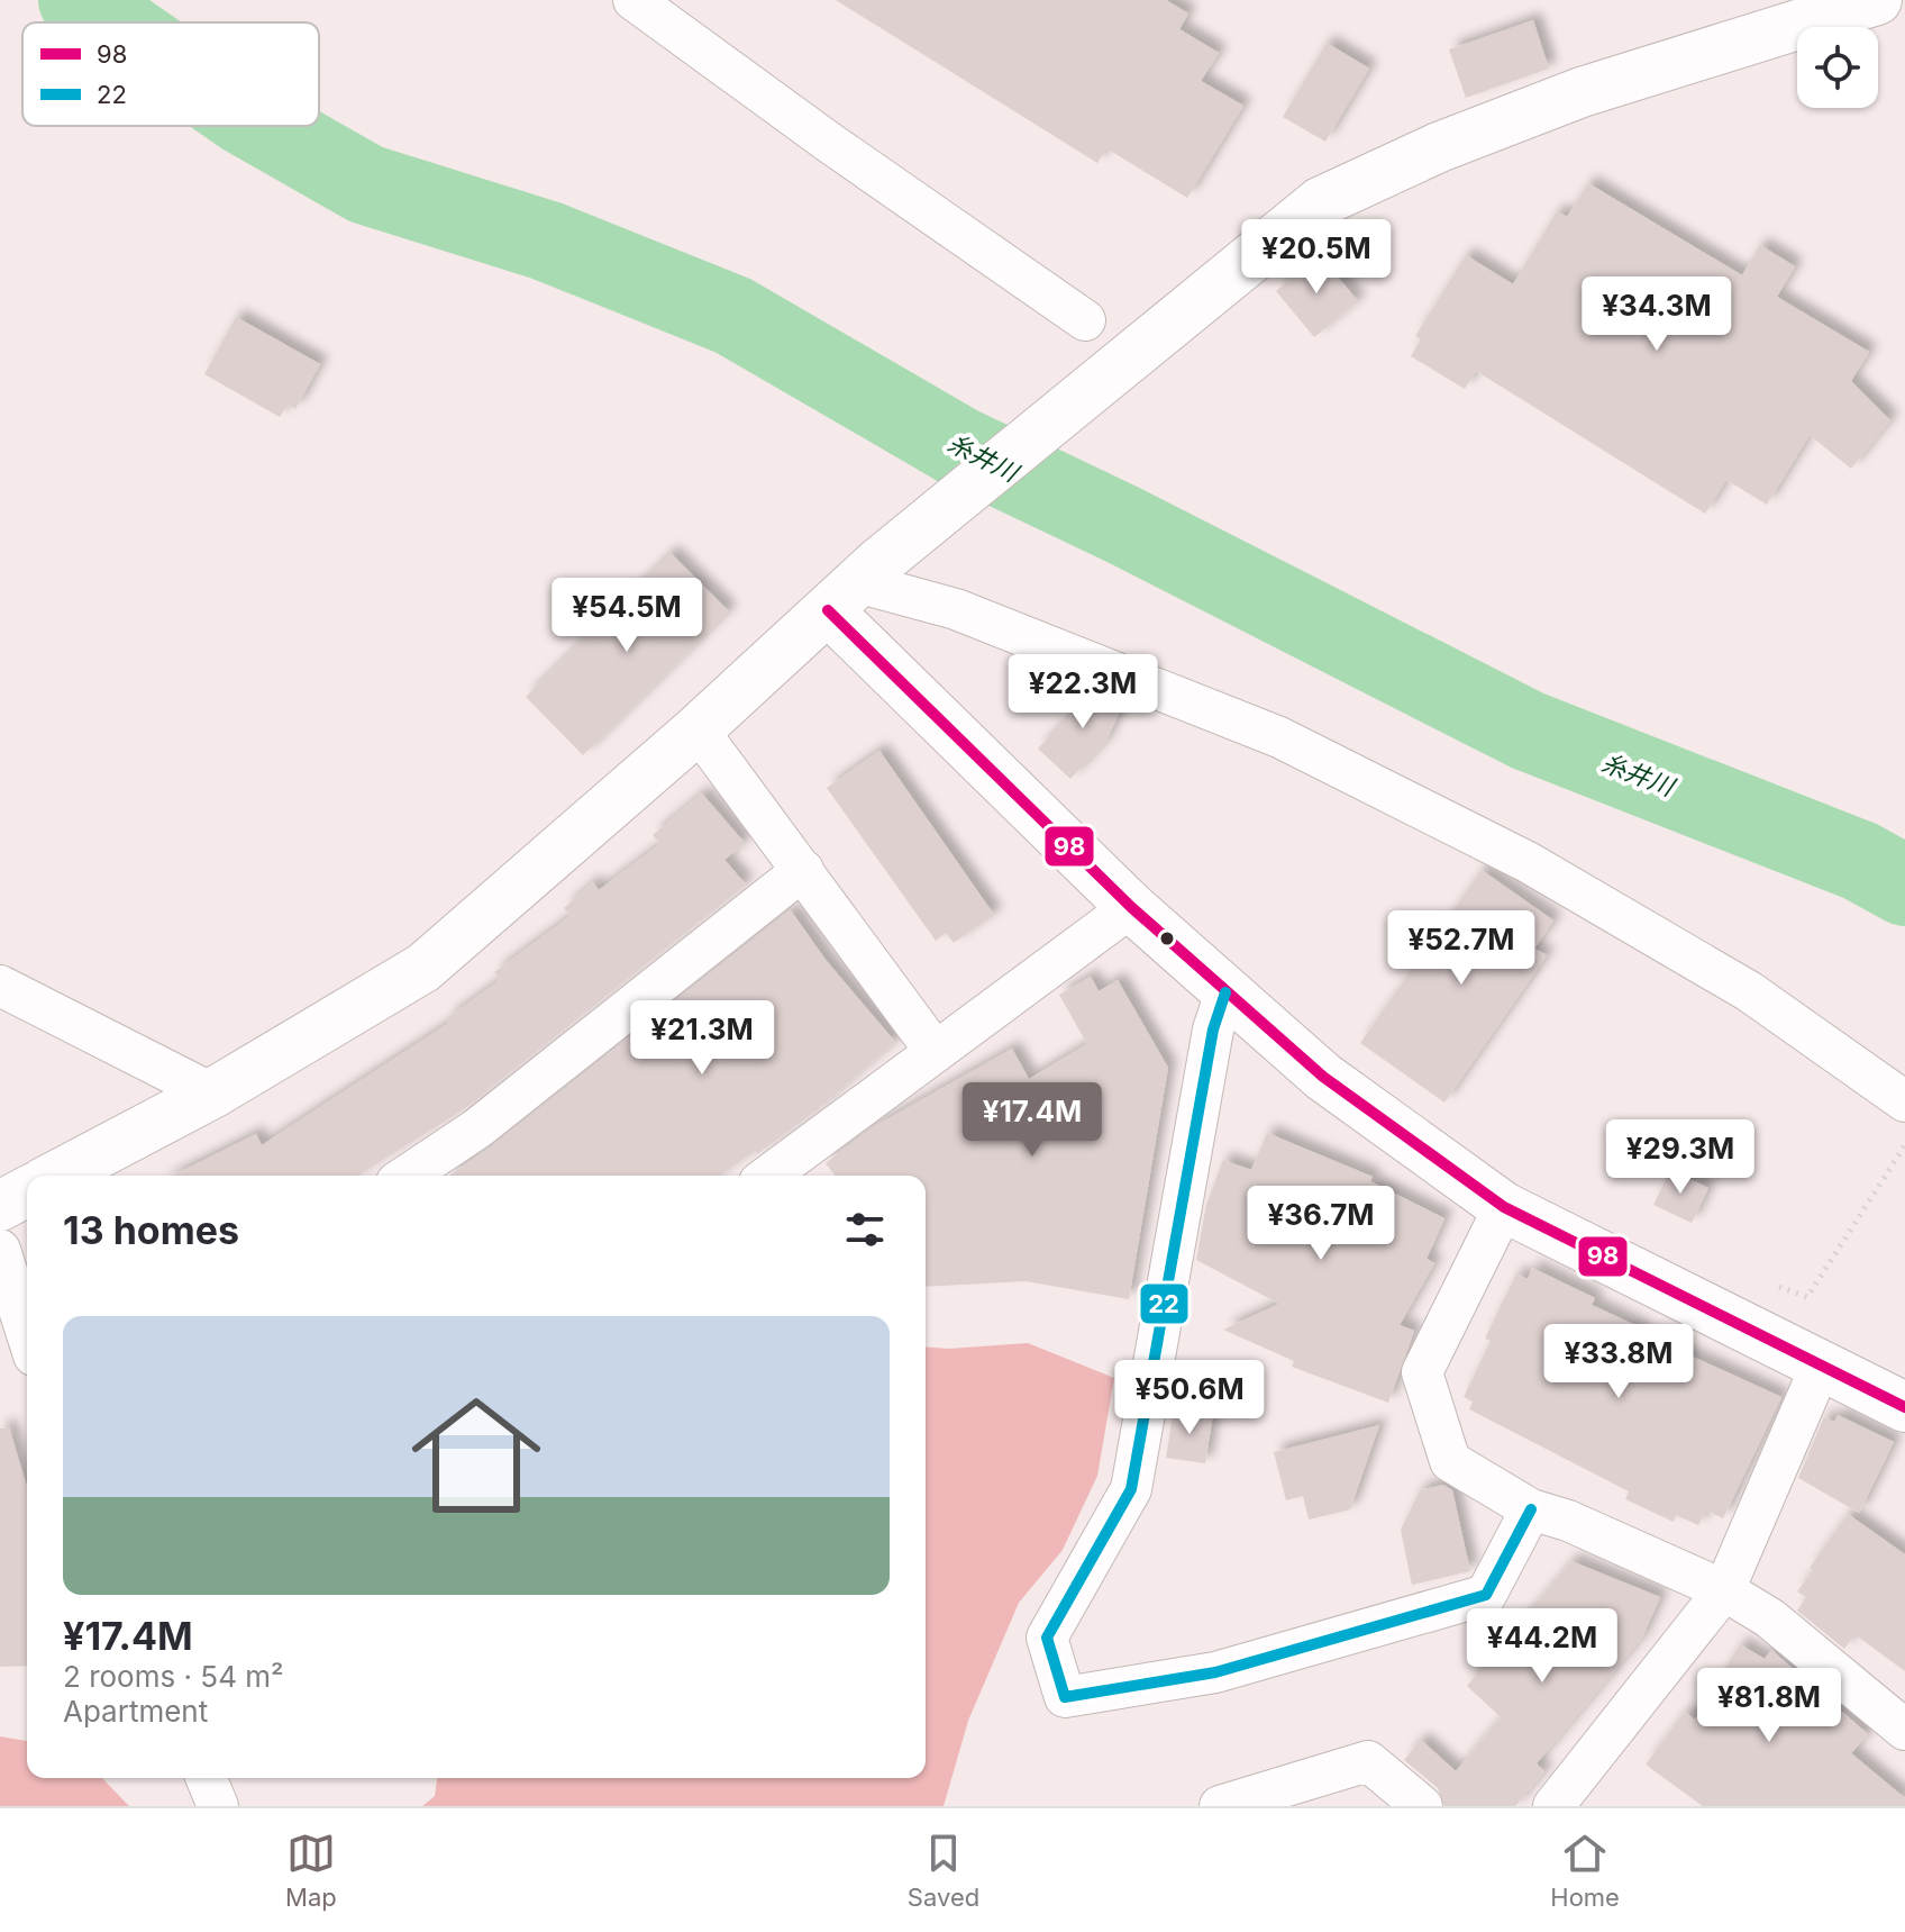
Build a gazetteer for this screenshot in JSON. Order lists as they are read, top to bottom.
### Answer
{
  "water": ["糸井川"],
  "lines": ["transit line 98", "transit line 22"],
  "legend": ["98", "22"],
  "page": {
    "price": [
      "¥20.5M",
      "¥34.3M",
      "¥54.5M",
      "¥22.3M",
      "¥52.7M",
      "¥21.3M",
      "¥17.4M",
      "¥29.3M",
      "¥36.7M",
      "¥33.8M",
      "¥50.6M",
      "¥44.2M",
      "¥81.8M"
    ],
    "heading": "13 homes",
    "list": [
      {
        "name": "¥17.4M",
        "note": "2 rooms · 54 m² · Apartment"
      }
    ],
    "tabs": ["Map", "Saved", "Home"]
  }
}
